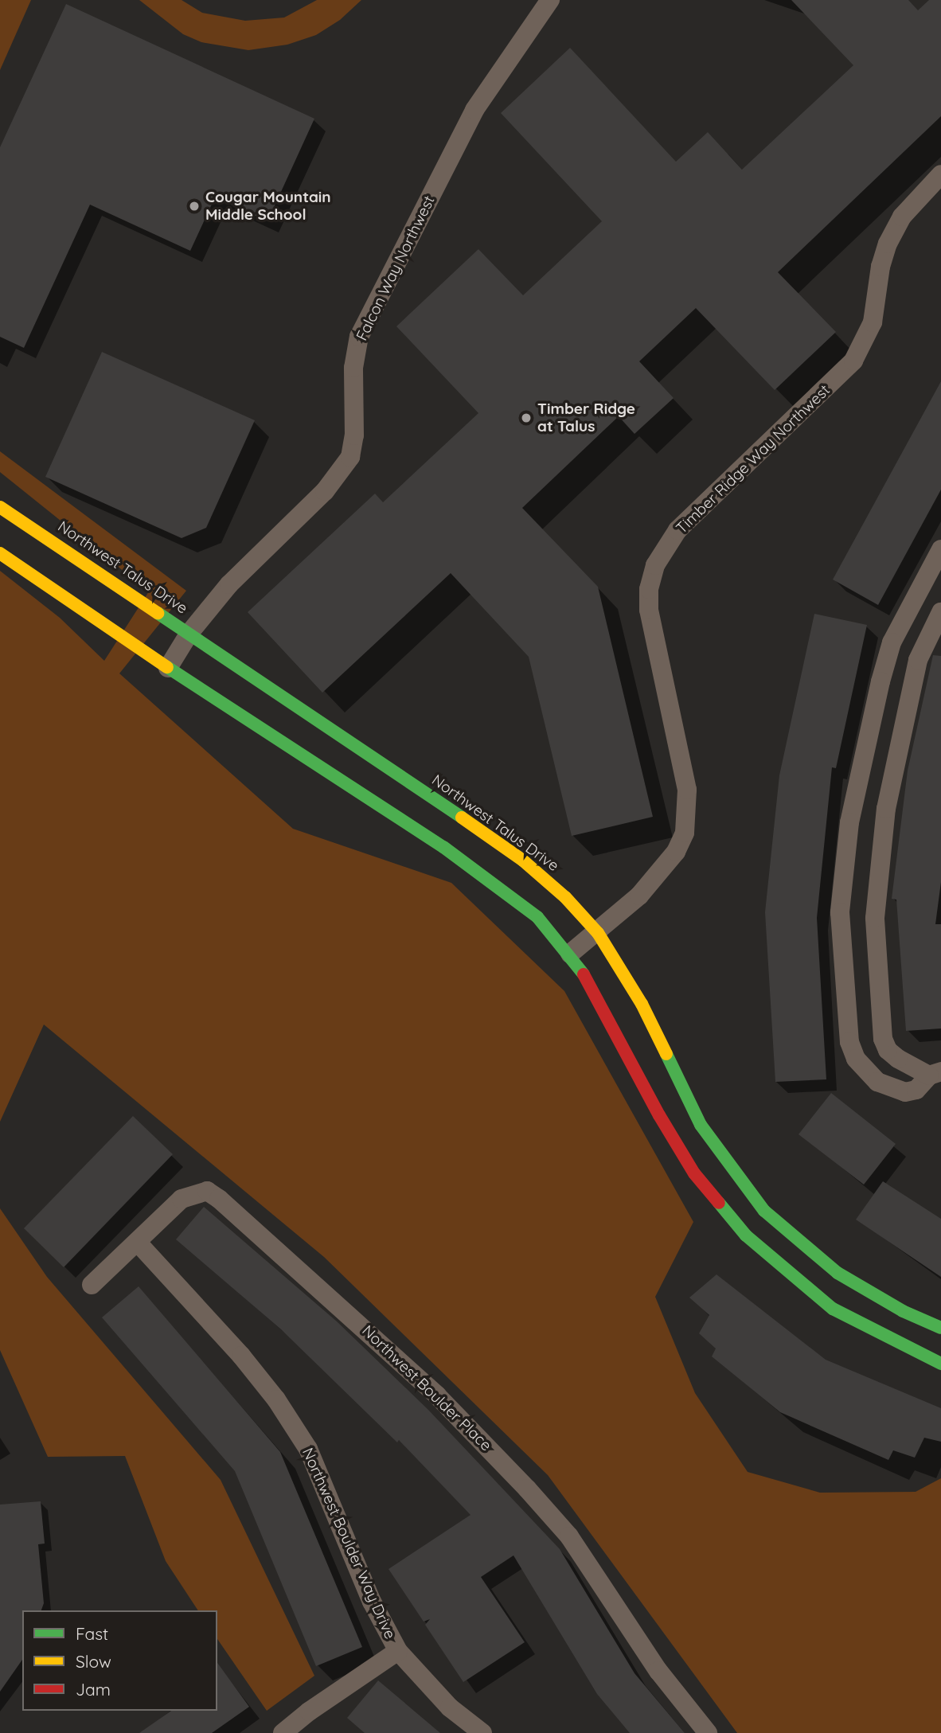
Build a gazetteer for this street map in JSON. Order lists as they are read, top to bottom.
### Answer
{
  "streets": {
    "street": [
      "Falcon Way Northwest",
      "Timber Ridge Way Northwest",
      "Northwest Talus Drive",
      "Northwest Boulder Place",
      "Northwest Boulder Way Drive"
    ]
  },
  "crossings": [
    ["Falcon Way Northwest", "Northwest Talus Drive"],
    ["Timber Ridge Way Northwest", "Northwest Talus Drive"],
    ["Northwest Boulder Place", "Northwest Boulder Way Drive"]
  ],
  "places": ["Cougar Mountain Middle School", "Timber Ridge at Talus"],
  "legend": ["Fast", "Slow", "Jam"]
}
